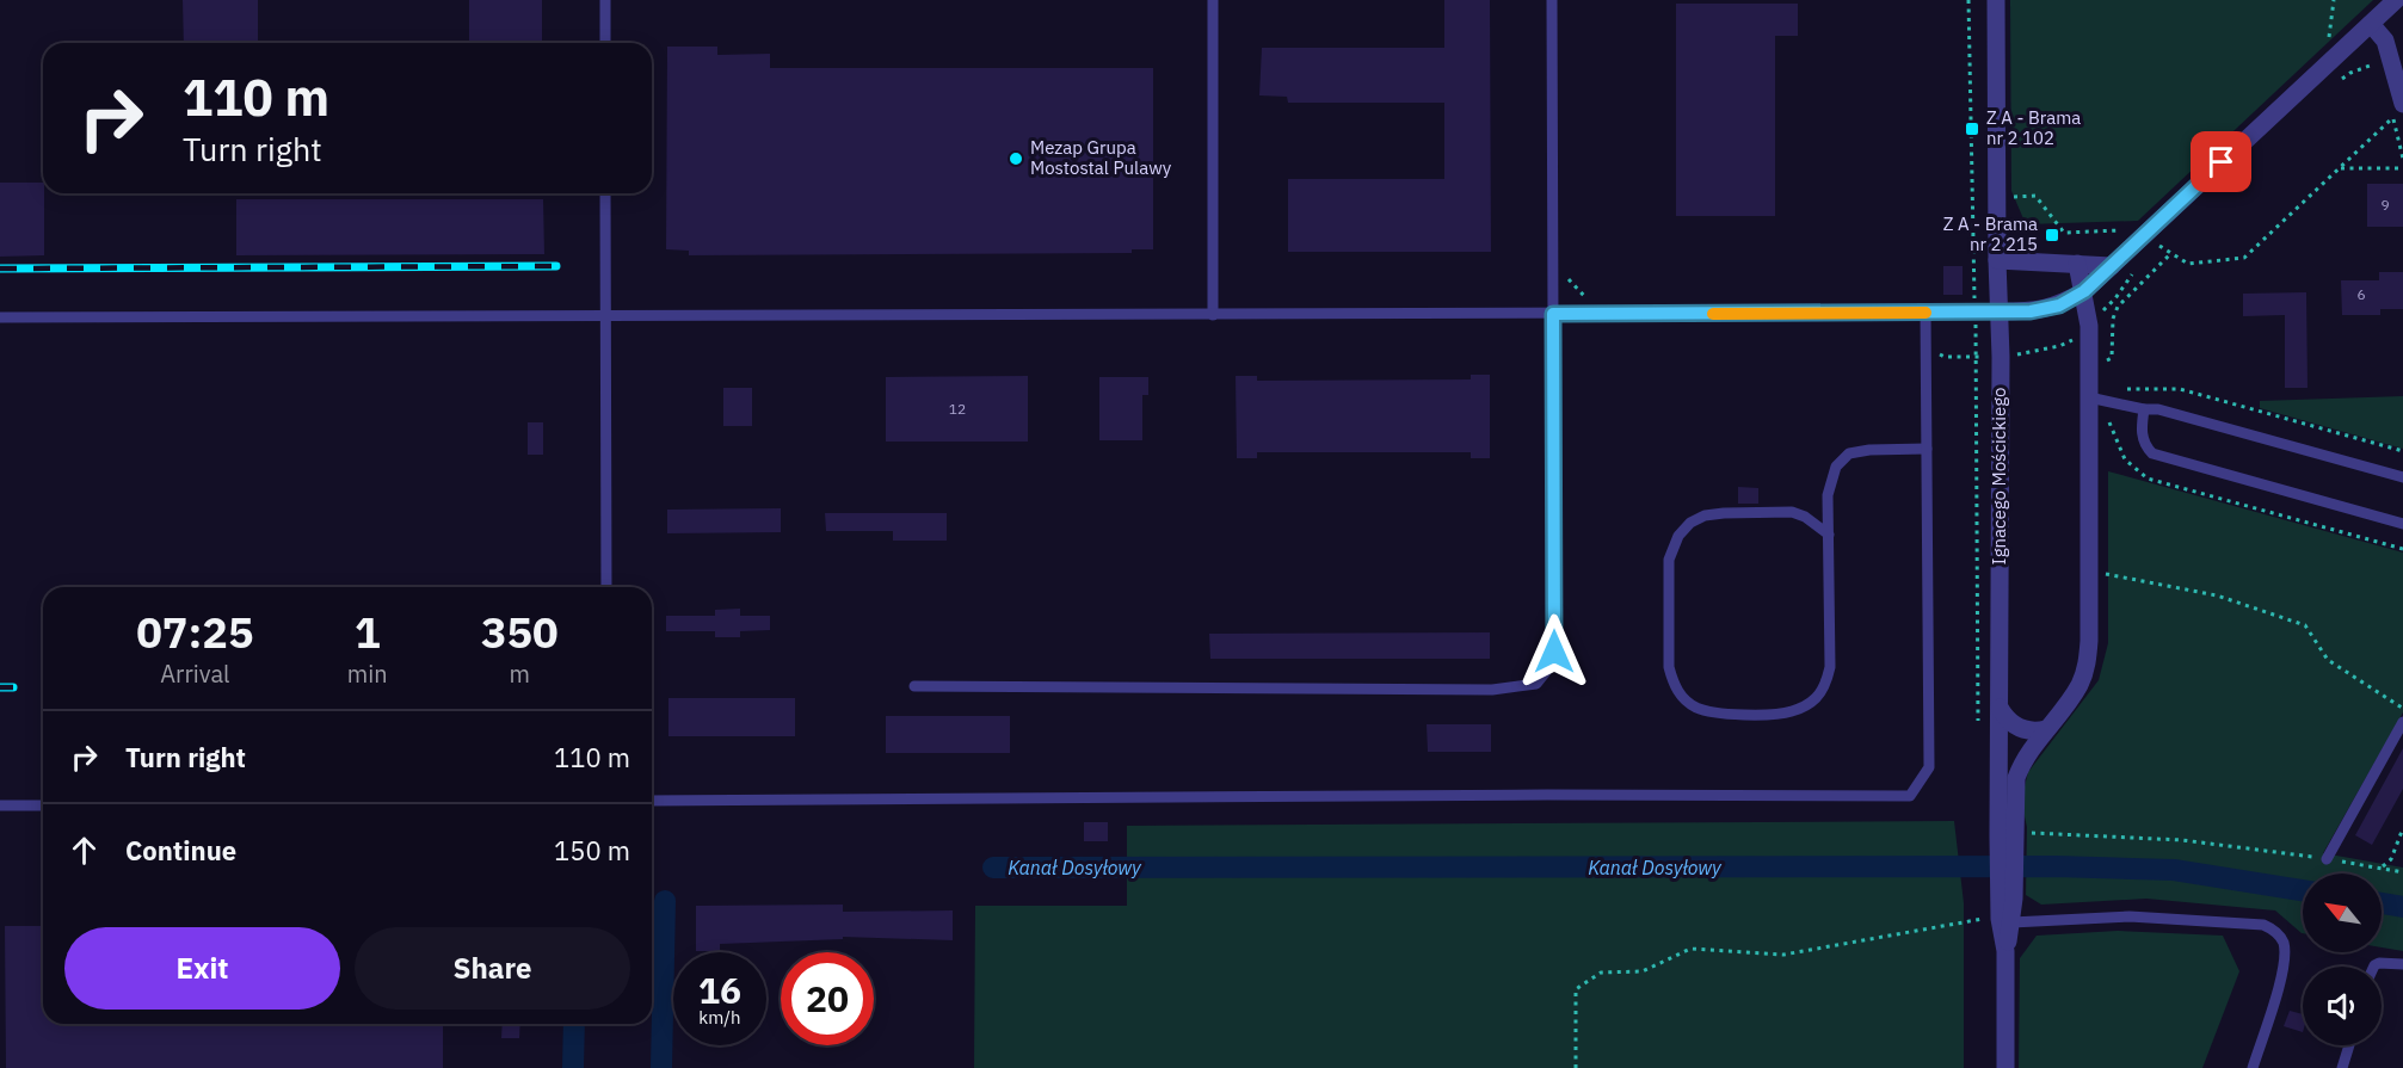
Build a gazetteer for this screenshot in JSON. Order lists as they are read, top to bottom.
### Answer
{
  "streets": {
    "street": ["Ignacego Mościckiego"]
  },
  "water": ["Kanał Dosyłowy"],
  "places": {
    "transit": ["Z A - Brama nr 2 102", "Z A - Brama nr 2 215"],
    "other": ["Mezap Grupa Mostostal Pulawy"]
  },
  "house_numbers": ["9", "6", "12"],
  "north": "top left",
  "page": {
    "turn": ["110 m", "Turn right"],
    "eta": [
      "07:25",
      "Arrival",
      "1",
      "min",
      "350",
      "m"
    ],
    "list": [
      {
        "name": "Turn right",
        "value": "110 m"
      },
      {
        "name": "Continue",
        "value": "150 m"
      }
    ],
    "buttons": ["Exit", "Share"],
    "speed": "16 km/h",
    "limit": "20"
  }
}
